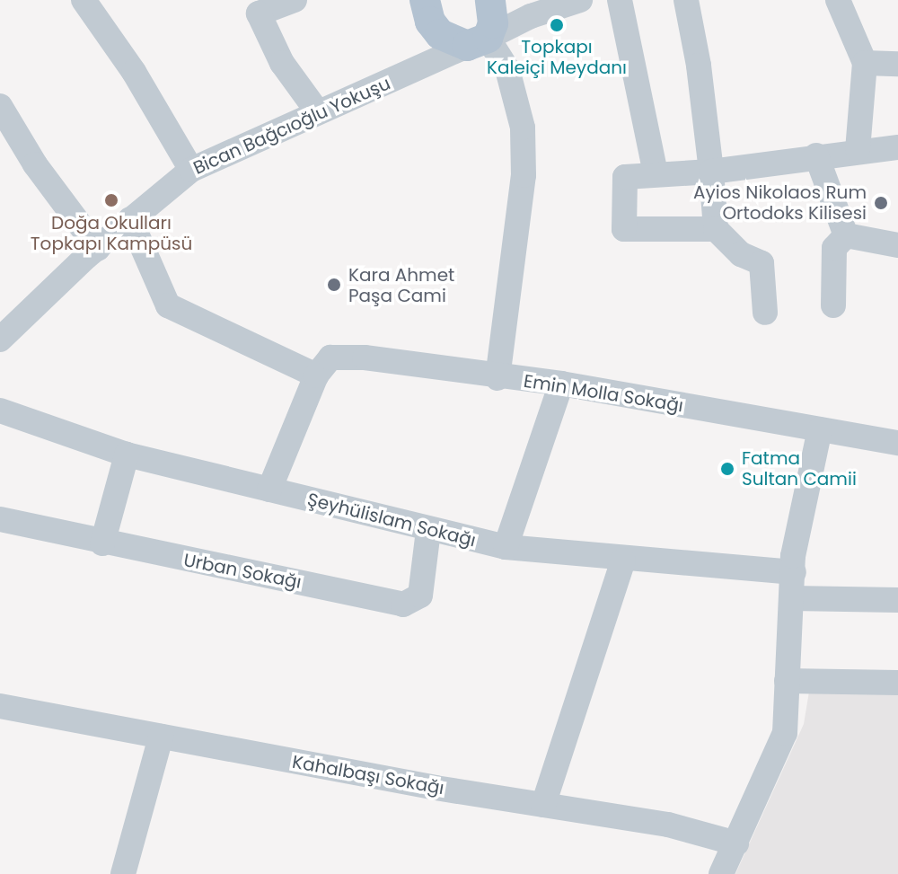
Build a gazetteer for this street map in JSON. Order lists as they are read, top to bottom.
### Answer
{
  "streets": {
    "street": [
      "Bican Bağcıoğlu Yokuşu",
      "Emin Molla Sokağı",
      "Şeyhülislam Sokağı",
      "Urban Sokağı",
      "Kahalbaşı Sokağı"
    ]
  },
  "crossings": [
    ["Şeyhülislam Sokağı", "Urban Sokağı"]
  ],
  "places": [
    "Topkapı Kaleiçi Meydanı",
    "Doğa Okulları Topkapı Kampüsü",
    "Ayios Nikolaos Rum Ortodoks Kilisesi",
    "Kara Ahmet Paşa Cami",
    "Fatma Sultan Camii"
  ]
}
